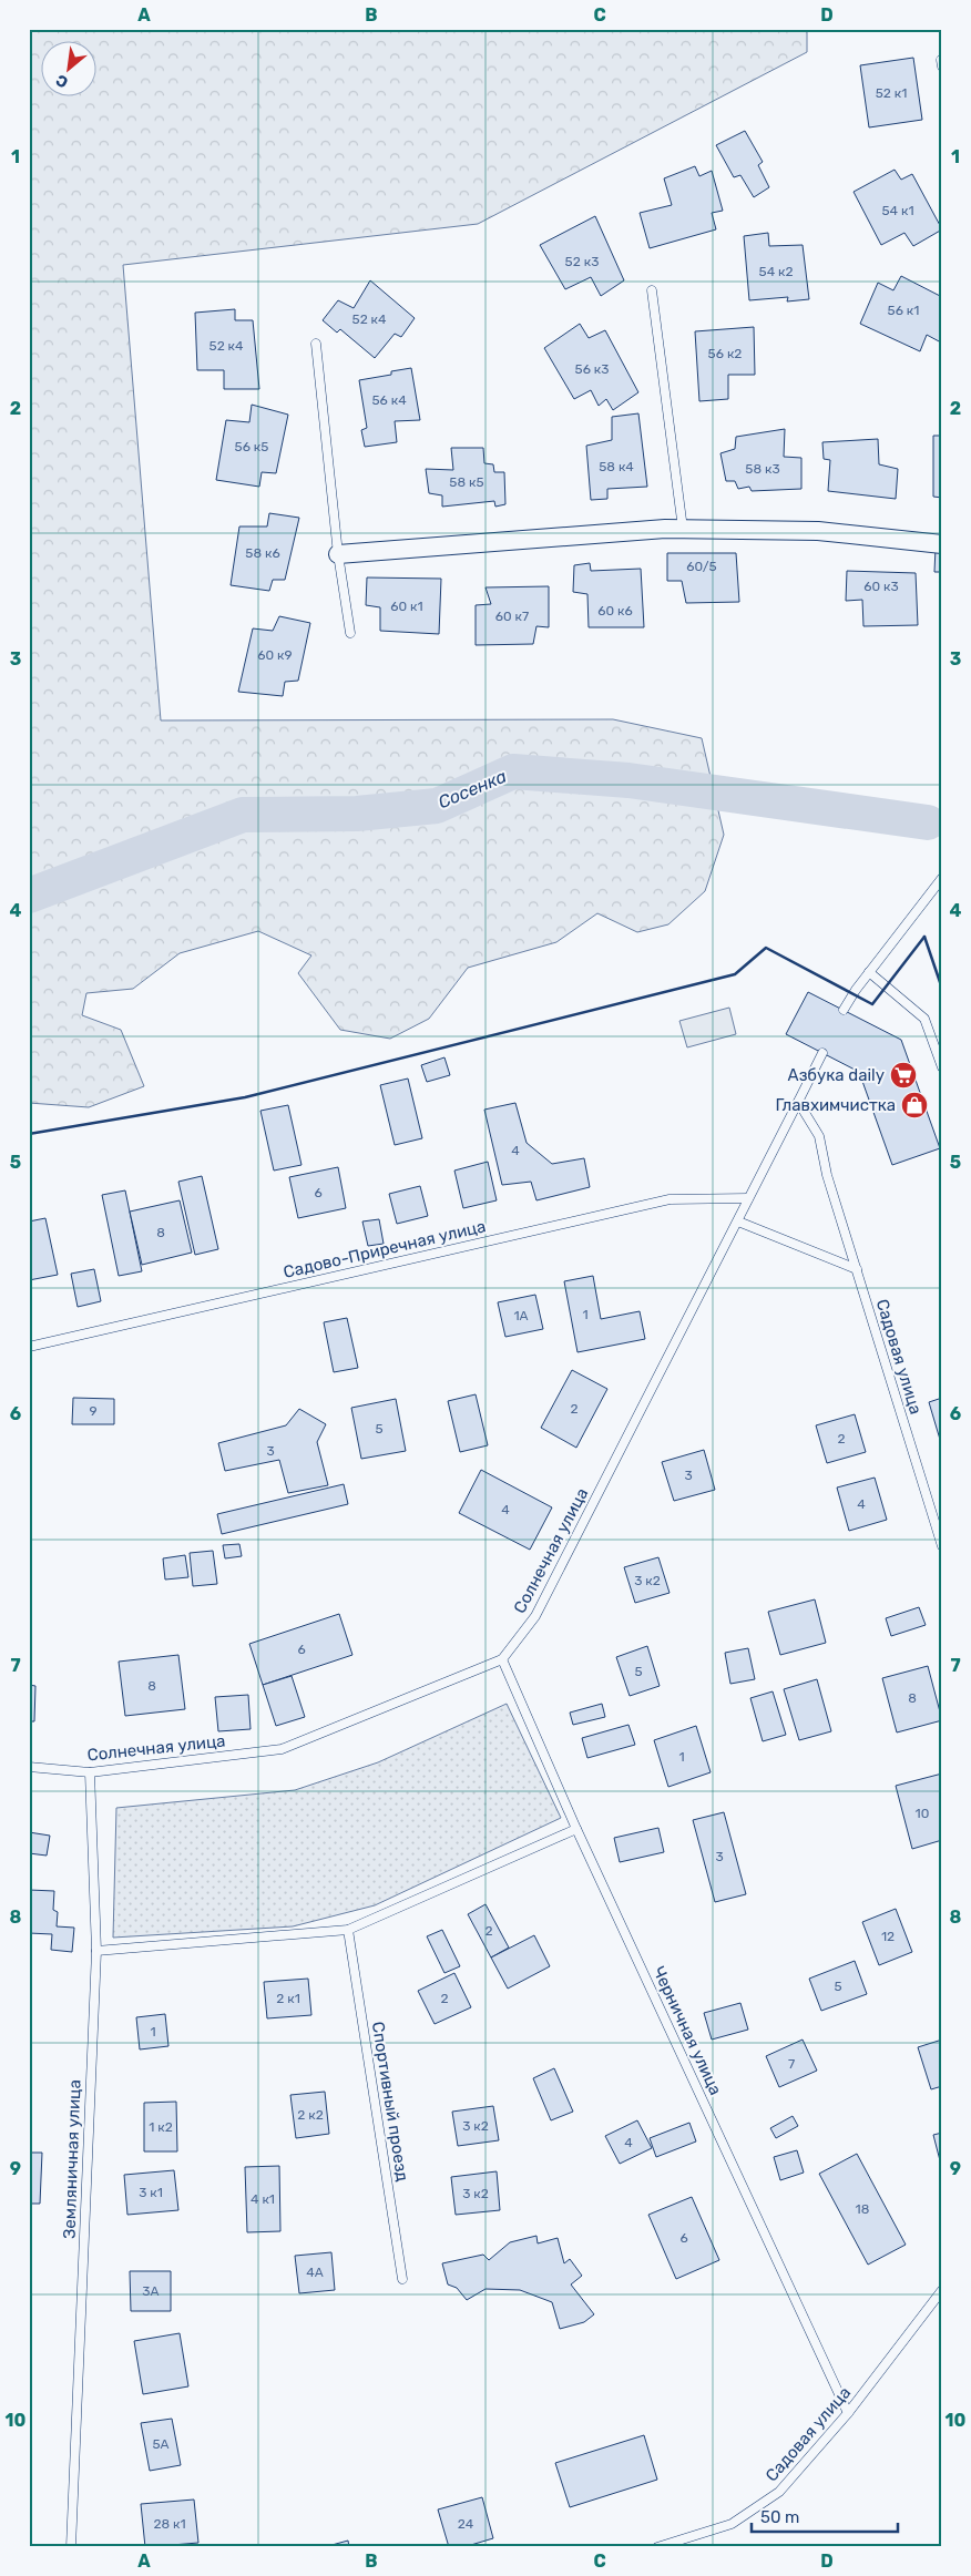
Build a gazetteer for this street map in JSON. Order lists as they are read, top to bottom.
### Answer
{
  "streets": {
    "lane": [
      "Садово-Приречная улица",
      "Садовая улица",
      "Солнечная улица",
      "Черничная улица",
      "Спортивный проезд",
      "Земляничная улица"
    ]
  },
  "crossings": [
    ["Садово-Приречная улица", "Солнечная улица"],
    ["Садовая улица", "Солнечная улица"],
    ["Садовая улица", "Черничная улица"],
    ["Солнечная улица", "Черничная улица"],
    ["Солнечная улица", "Земляничная улица"]
  ],
  "water": ["Сосенка"],
  "places": {
    "supermarket": ["Азбука daily"],
    "shop": ["Главхимчистка"]
  },
  "house_numbers": [
    "52 к1",
    "54 к1",
    "52 к3",
    "54 к2",
    "56 к1",
    "52 к4",
    "52 к4",
    "56 к2",
    "56 к3",
    "56 к4",
    "56 к5",
    "58 к4",
    "58 к3",
    "58 к5",
    "58 к6",
    "60/5",
    "60 к3",
    "60 к1",
    "60 к6",
    "60 к7",
    "60 к9",
    "4",
    "6",
    "8",
    "1",
    "1А",
    "2",
    "9",
    "5",
    "2",
    "3",
    "3",
    "4",
    "4",
    "3 к2",
    "6",
    "5",
    "8",
    "8",
    "1",
    "10",
    "3",
    "2",
    "12",
    "5",
    "2 к1",
    "2",
    "1",
    "7",
    "2 к2",
    "3 к2",
    "1 к2",
    "4",
    "3 к1",
    "3 к2",
    "4 к1",
    "18",
    "6",
    "4А",
    "3А",
    "5А",
    "28 к1",
    "24"
  ],
  "scale_bar": "50 m",
  "north": "bottom left",
  "grid": {
    "columns": [
      "A",
      "B",
      "C",
      "D"
    ],
    "rows": [
      "1",
      "2",
      "3",
      "4",
      "5",
      "6",
      "7",
      "8",
      "9",
      "10"
    ]
  }
}
